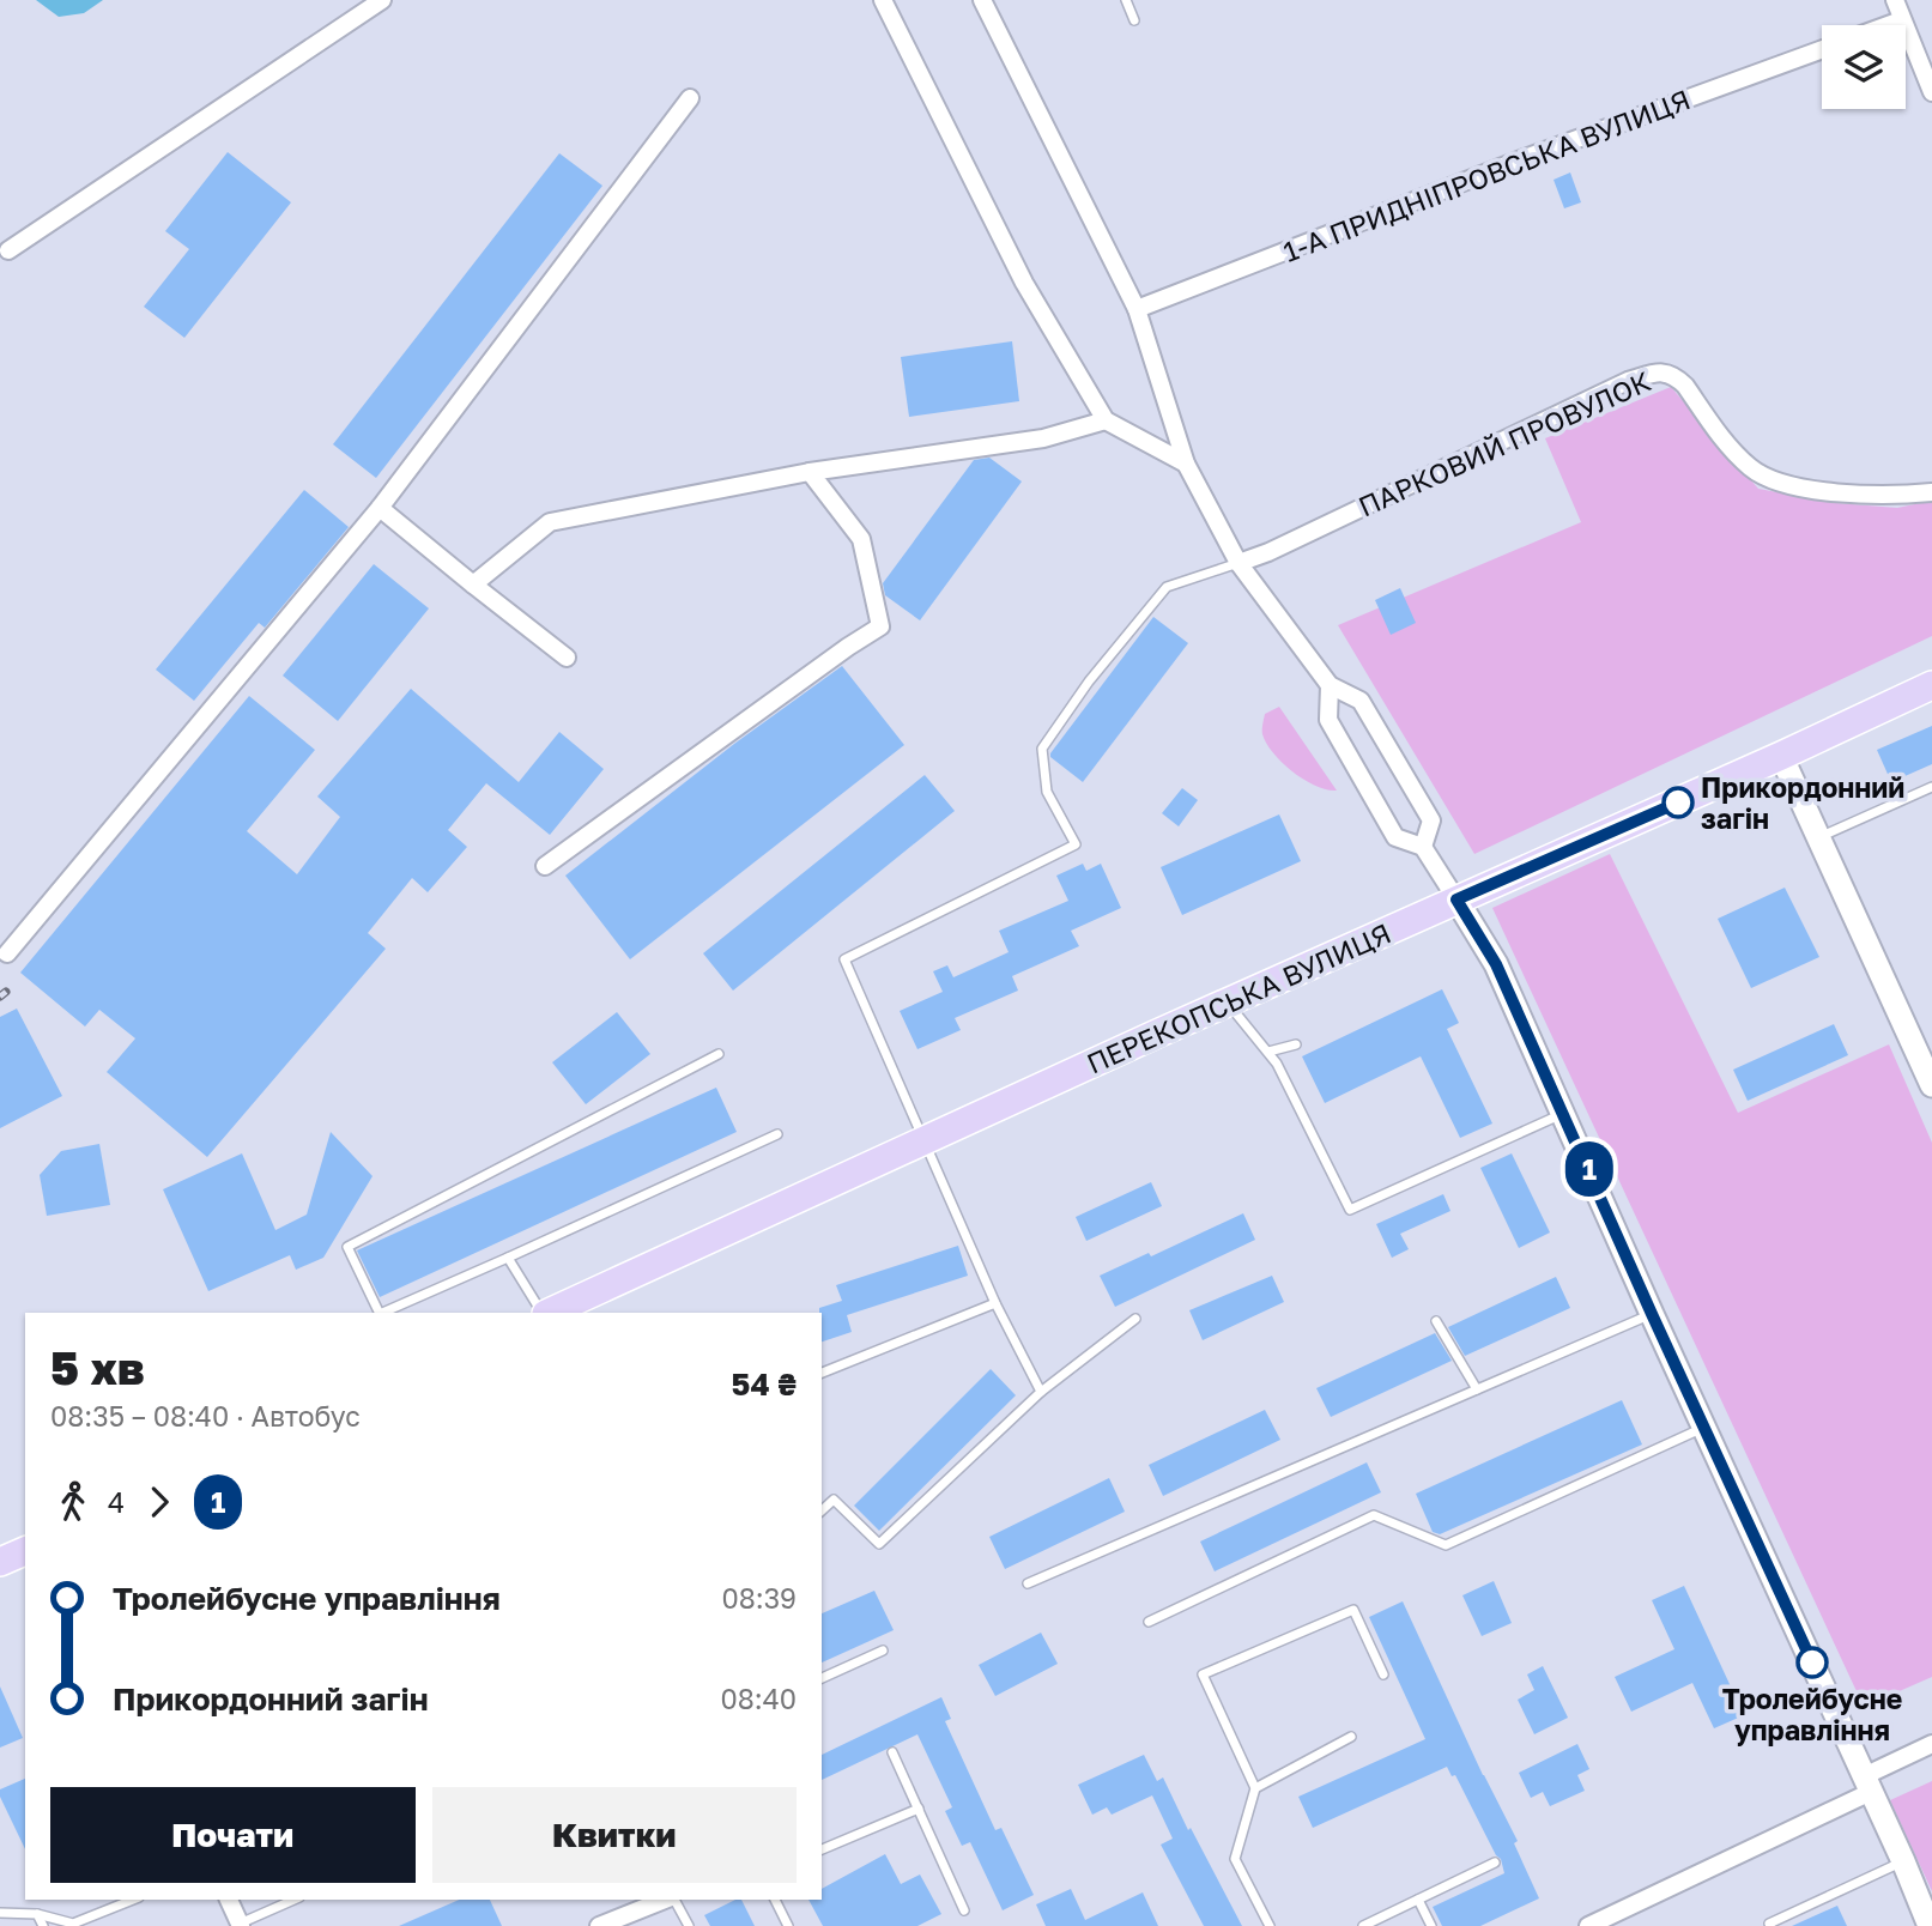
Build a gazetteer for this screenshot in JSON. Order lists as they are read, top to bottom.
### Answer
{
  "streets": {
    "main road": ["ПЕРЕКОПСЬКА ВУЛИЦЯ"],
    "street": ["1-А ПРИДНІПРОВСЬКА ВУЛИЦЯ", "ПАРКОВИЙ ПРОВУЛОК"]
  },
  "places": ["Прикордонний загін", "Тролейбусне управління"],
  "lines": ["bus line 1"],
  "page": {
    "on_map": "1",
    "heading": ["5 хв", "08:35 – 08:40 · Автобус", "54 ₴"],
    "legs": ["4", "1"],
    "list": [
      {
        "name": "Тролейбусне управління",
        "value": "08:39"
      },
      {
        "name": "Прикордонний загін",
        "value": "08:40"
      }
    ],
    "buttons": ["Почати", "Квитки"]
  }
}
